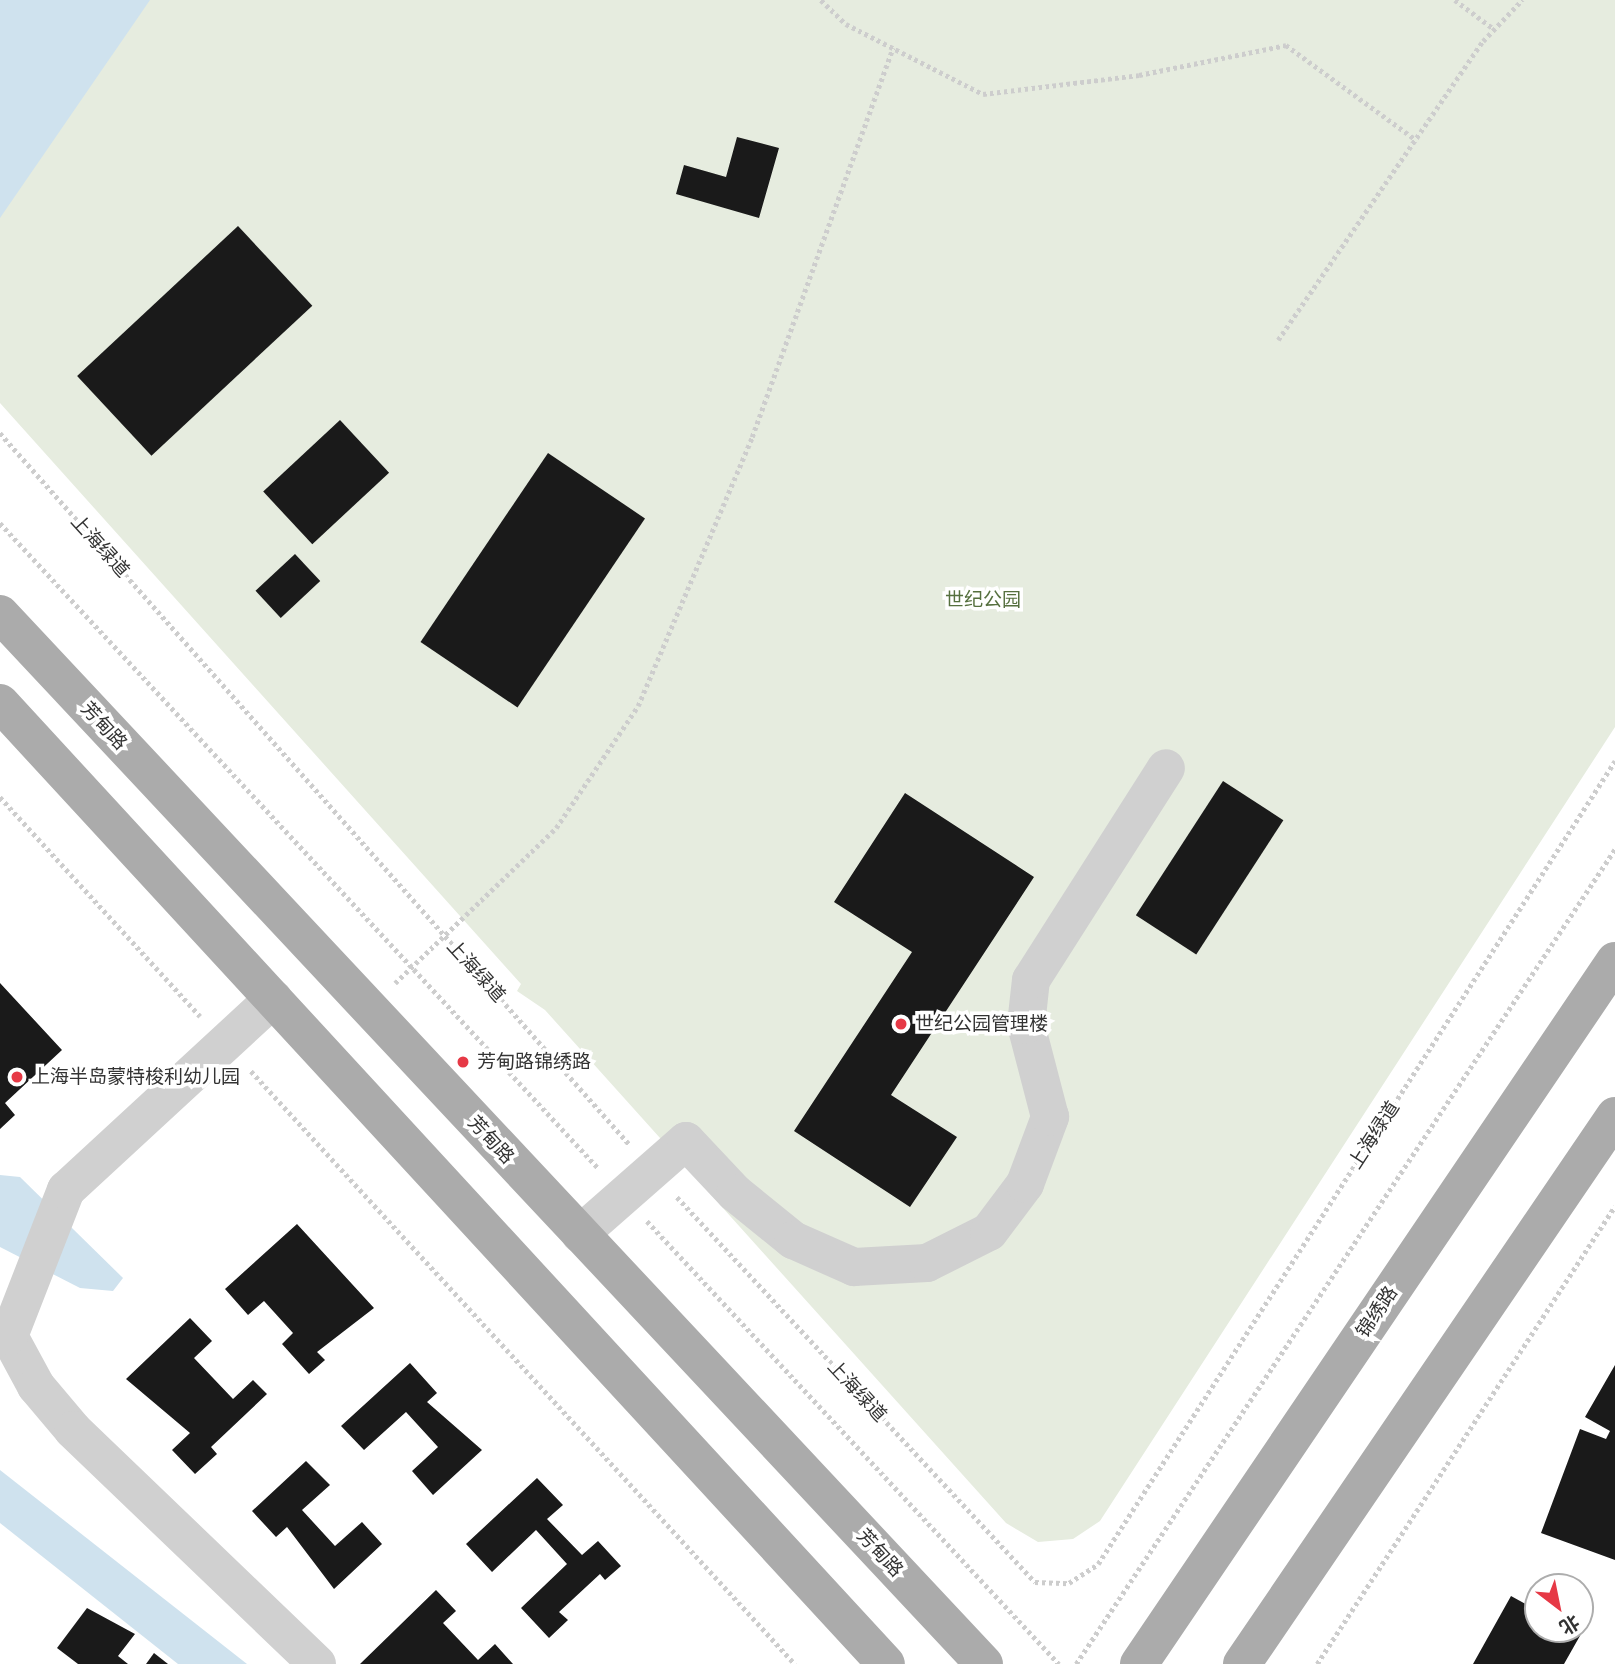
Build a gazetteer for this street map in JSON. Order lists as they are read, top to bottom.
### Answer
{
  "streets": {
    "main road": ["芳甸路", "锦绣路"],
    "path": ["上海绿道"]
  },
  "parks": ["世纪公园"],
  "places": ["世纪公园管理楼", "芳甸路锦绣路", "上海半岛蒙特梭利幼儿园"],
  "north": "bottom right"
}
